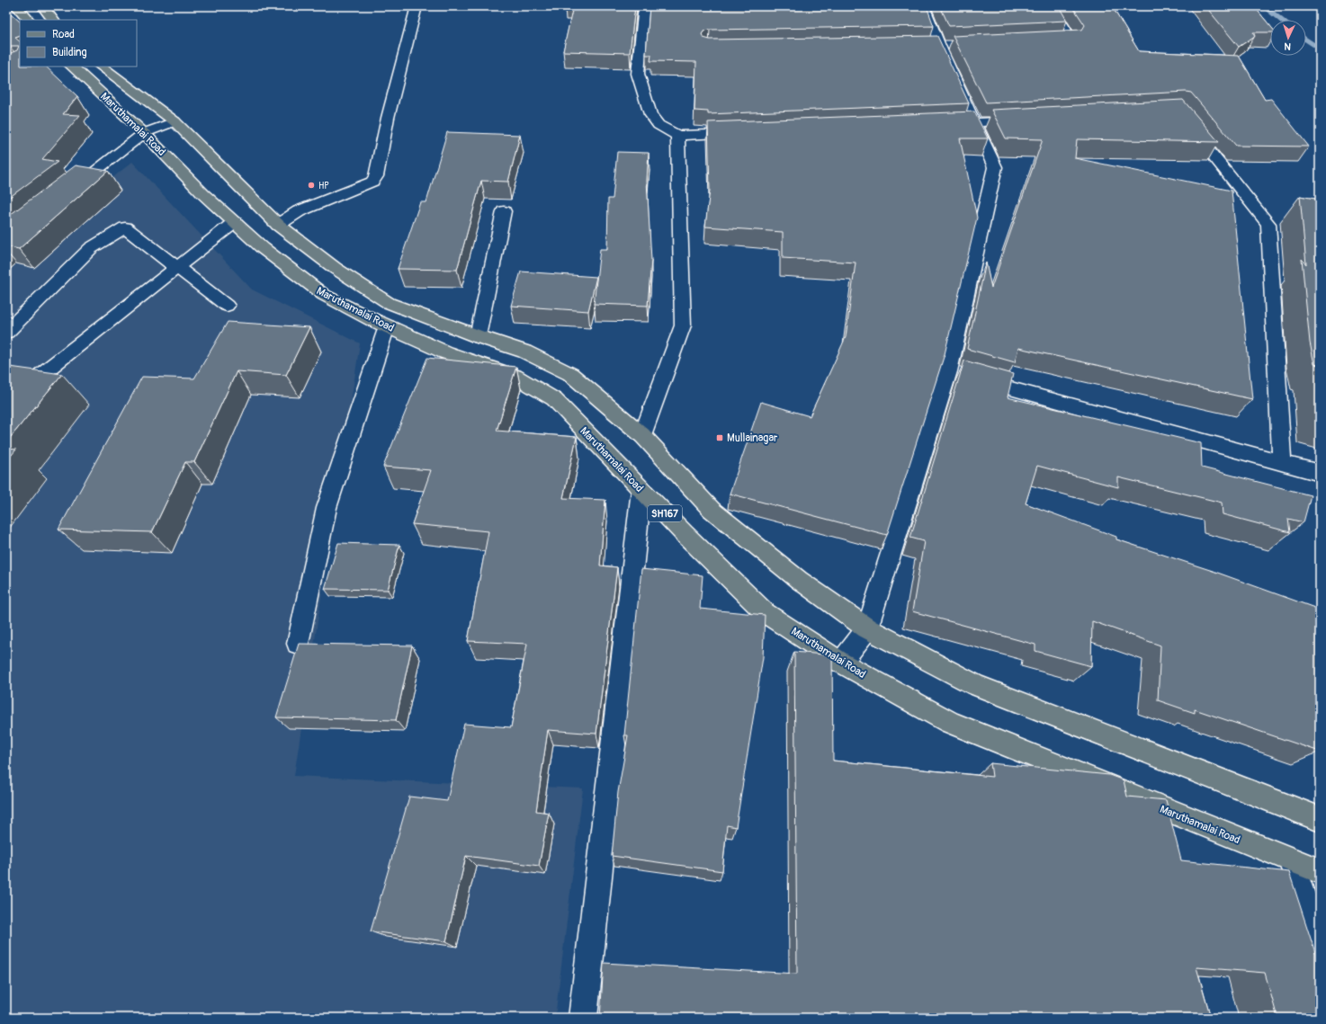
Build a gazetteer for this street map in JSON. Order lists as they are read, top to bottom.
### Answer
{
  "streets": {
    "main road": ["Maruthamalai Road", "SH167"]
  },
  "places": {
    "other": ["HP"],
    "transit": ["Mullainagar"]
  },
  "legend": ["Road", "Building"],
  "north": "bottom"
}
